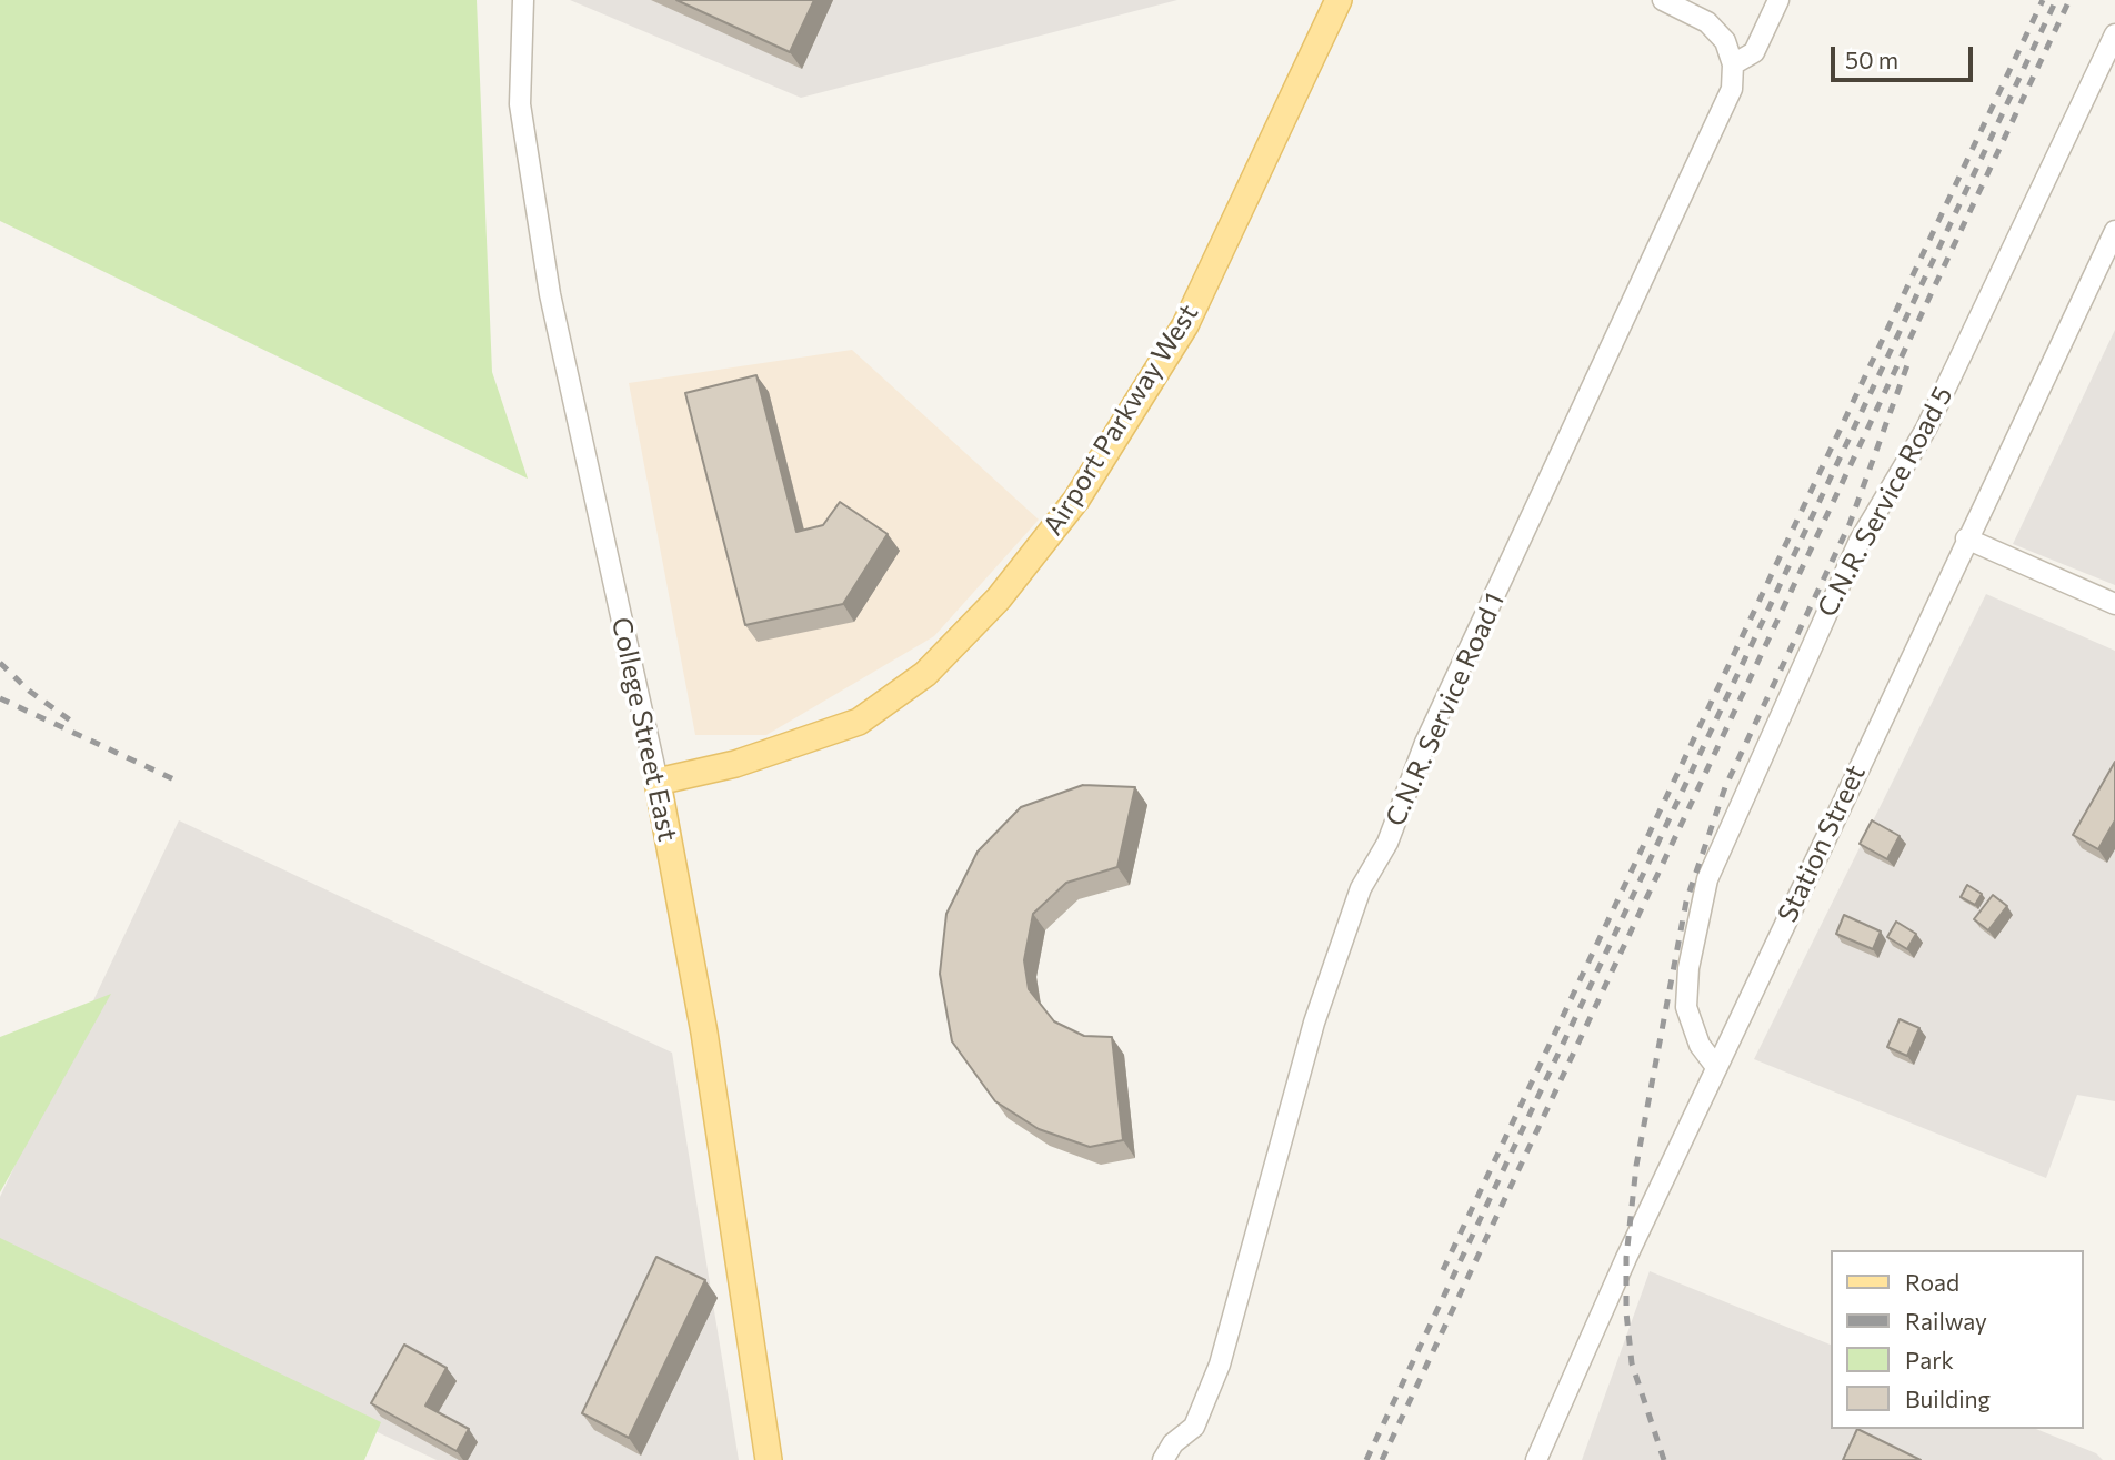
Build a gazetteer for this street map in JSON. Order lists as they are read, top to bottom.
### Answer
{
  "streets": {
    "main road": ["Airport Parkway West", "College Street East"],
    "street": ["C.N.R. Service Road 5", "C.N.R. Service Road 1", "Station Street"]
  },
  "crossings": [
    ["Airport Parkway West", "College Street East"],
    ["C.N.R. Service Road 5", "Station Street"]
  ],
  "legend": [
    "Road",
    "Railway",
    "Park",
    "Building"
  ],
  "scale_bar": "50 m"
}
